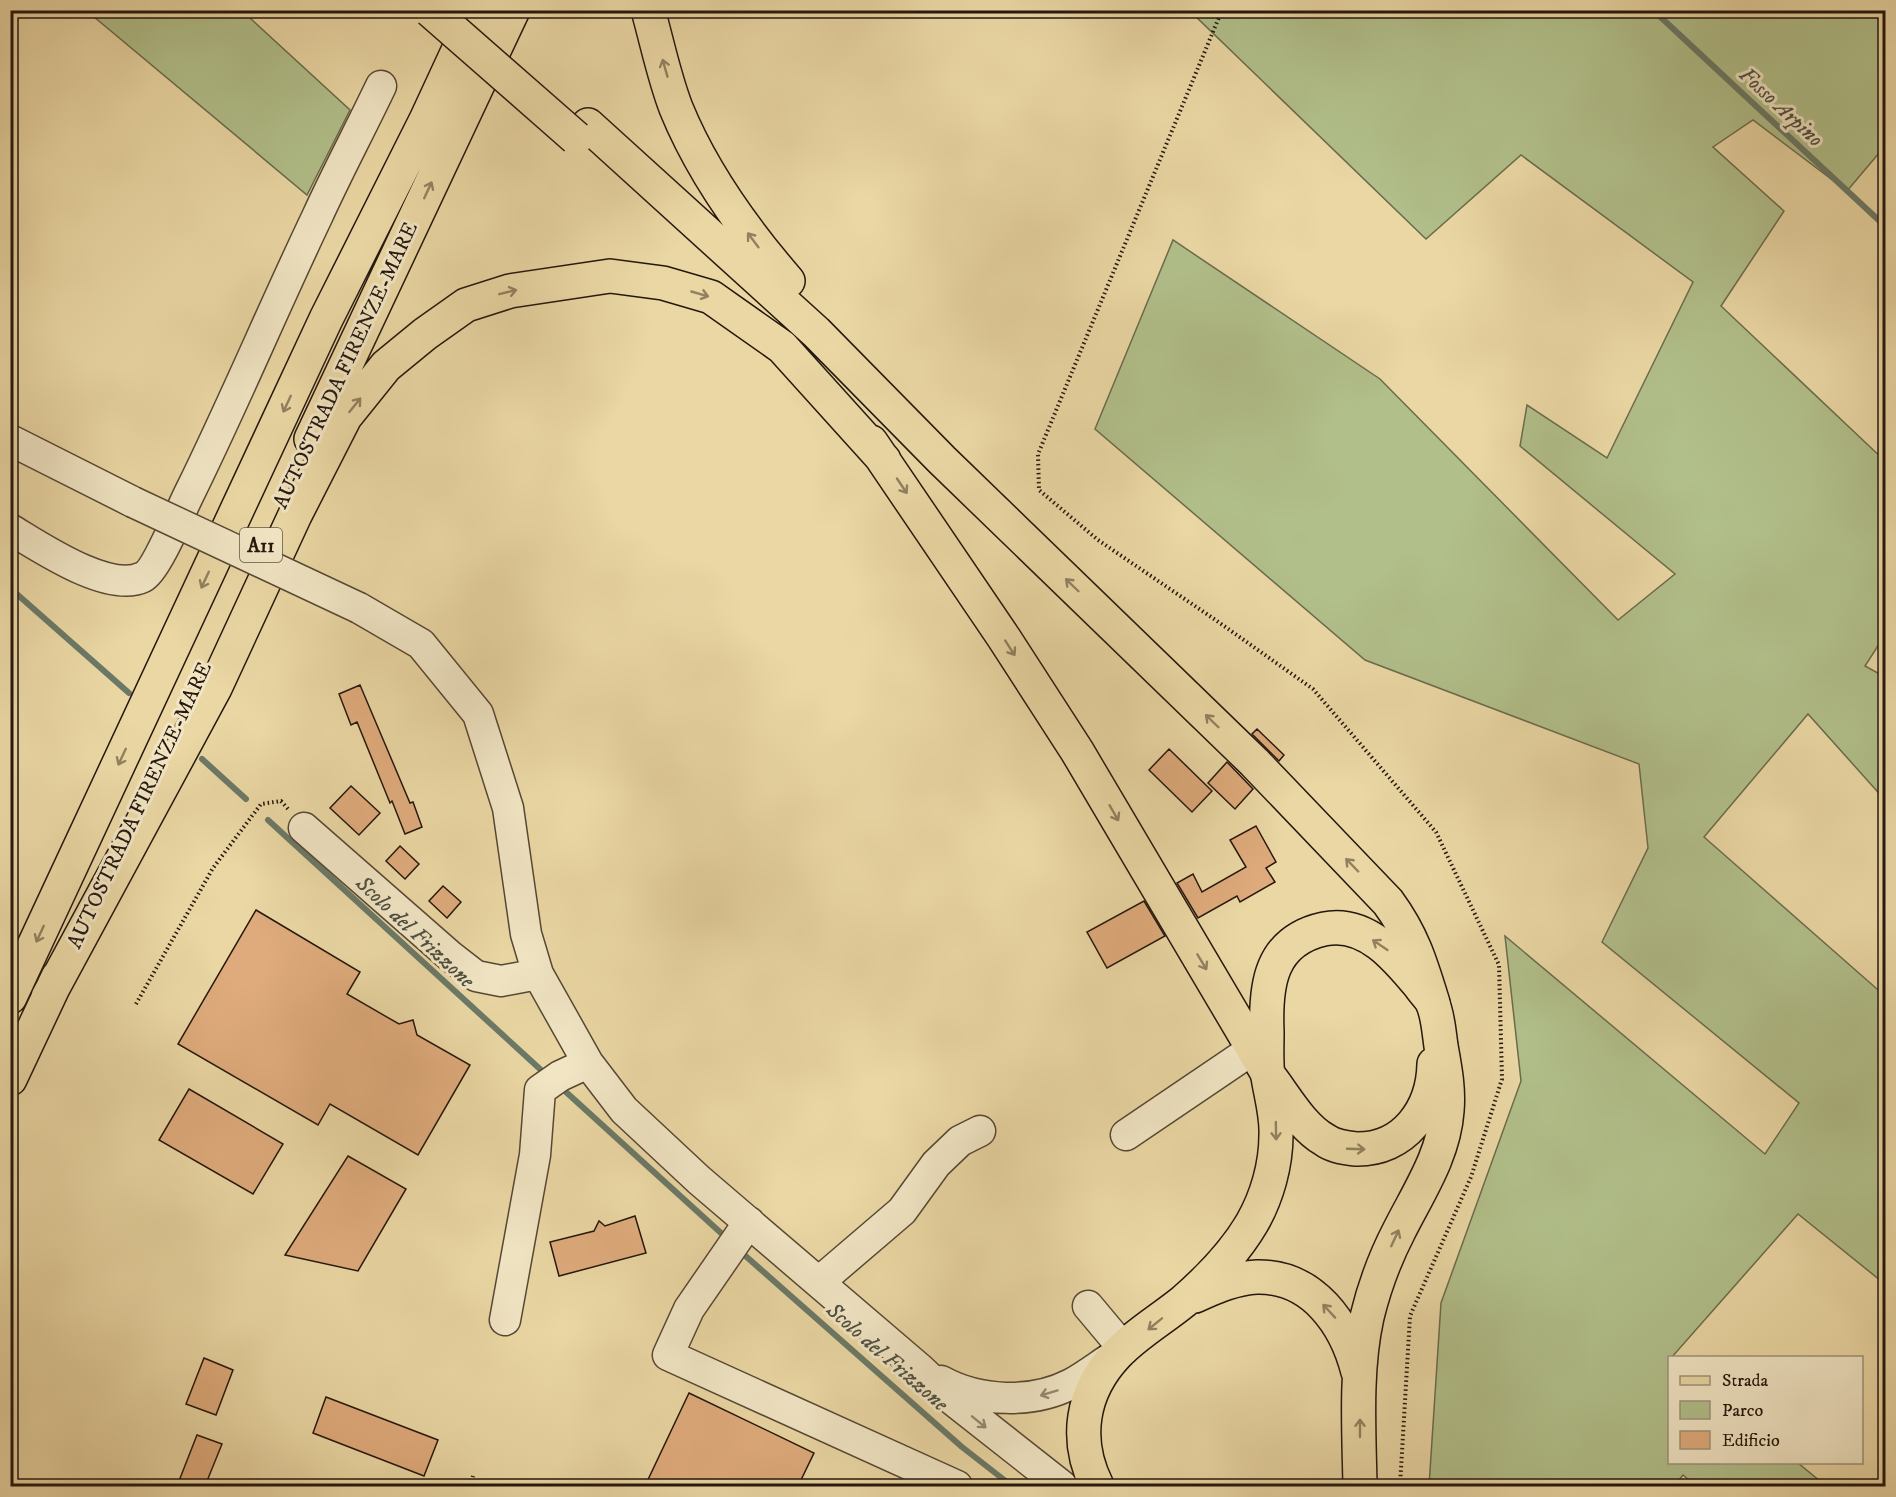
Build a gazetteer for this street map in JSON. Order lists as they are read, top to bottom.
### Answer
{
  "streets": {
    "main road": ["AUTOSTRADA FIRENZE-MARE", "A11"]
  },
  "water": ["Fosso Arpino", "Scolo del Frizzone"],
  "legend": ["Strada", "Parco", "Edificio"]
}
